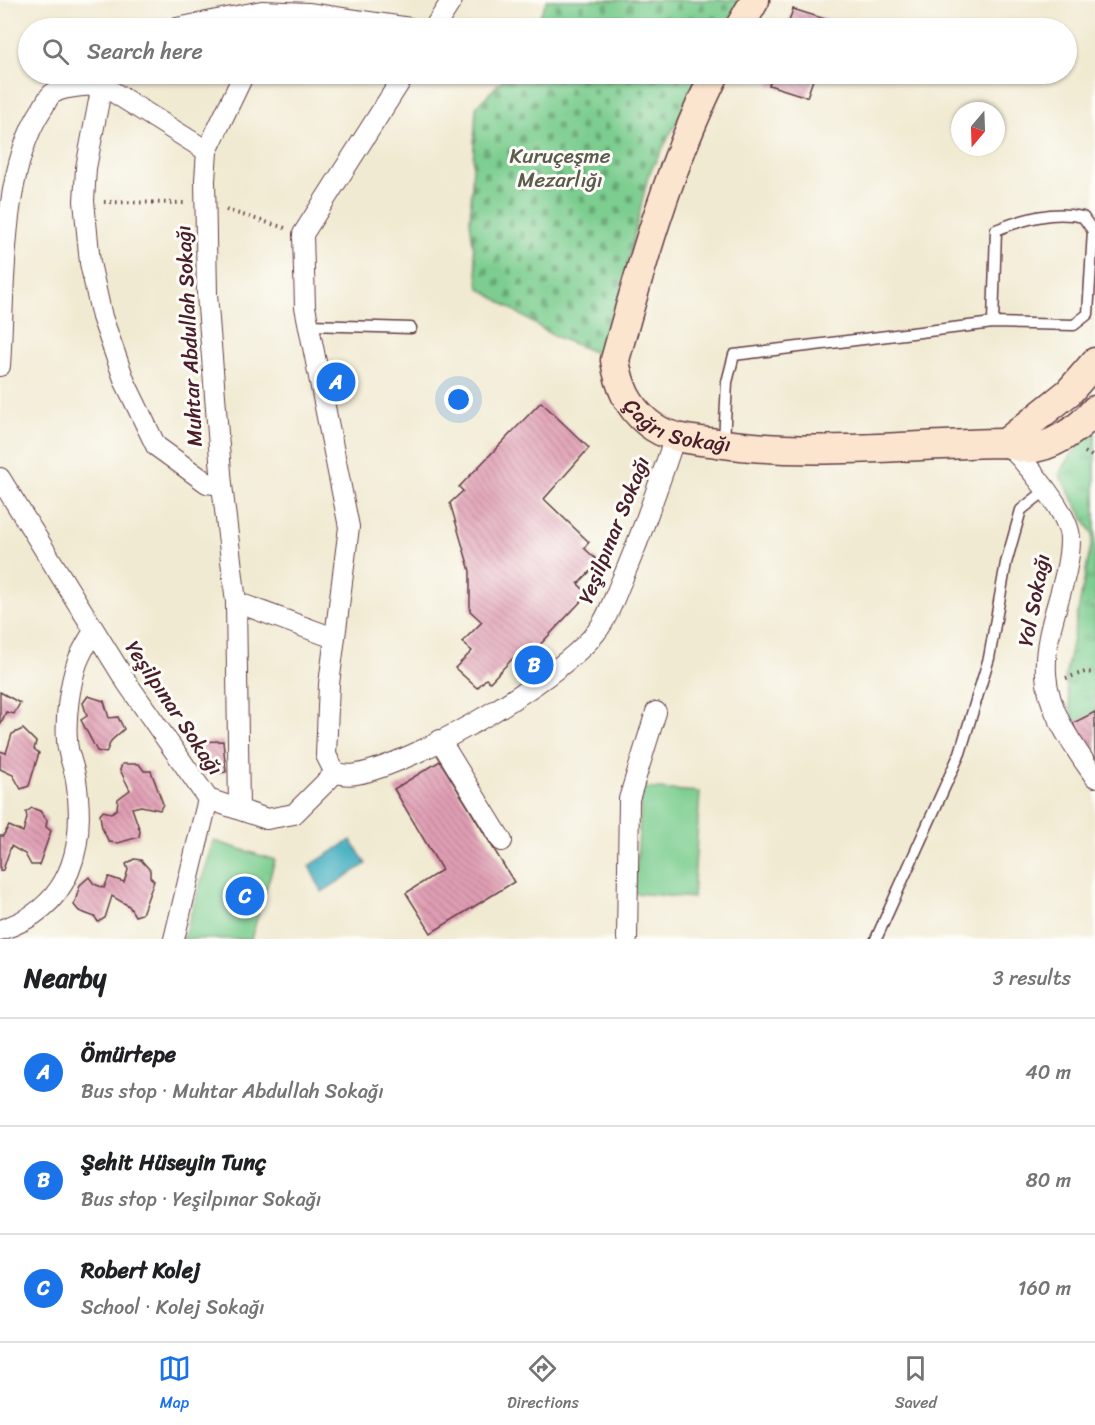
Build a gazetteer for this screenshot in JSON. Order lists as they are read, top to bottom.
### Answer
{
  "streets": {
    "street": [
      "Muhtar Abdullah Sokağı",
      "Çağrı Sokağı",
      "Yeşilpınar Sokağı",
      "Yol Sokağı"
    ]
  },
  "crossings": [
    ["Muhtar Abdullah Sokağı", "Yeşilpınar Sokağı"],
    ["Çağrı Sokağı", "Yeşilpınar Sokağı"],
    ["Çağrı Sokağı", "Yol Sokağı"]
  ],
  "parks": ["Kuruçeşme Mezarlığı"],
  "north": "bottom",
  "page": {
    "search": "Search here",
    "pins": ["A", "B", "C"],
    "heading": ["Nearby", "3 results"],
    "list": [
      {
        "mark": "A",
        "name": "Ömürtepe",
        "note": "Bus stop · Muhtar Abdullah Sokağı",
        "value": "40 m"
      },
      {
        "mark": "B",
        "name": "Şehit Hüseyin Tunç",
        "note": "Bus stop · Yeşilpınar Sokağı",
        "value": "80 m"
      },
      {
        "mark": "C",
        "name": "Robert Kolej",
        "note": "School · Kolej Sokağı",
        "value": "160 m"
      }
    ],
    "nav": ["Map", "Directions", "Saved"]
  }
}
